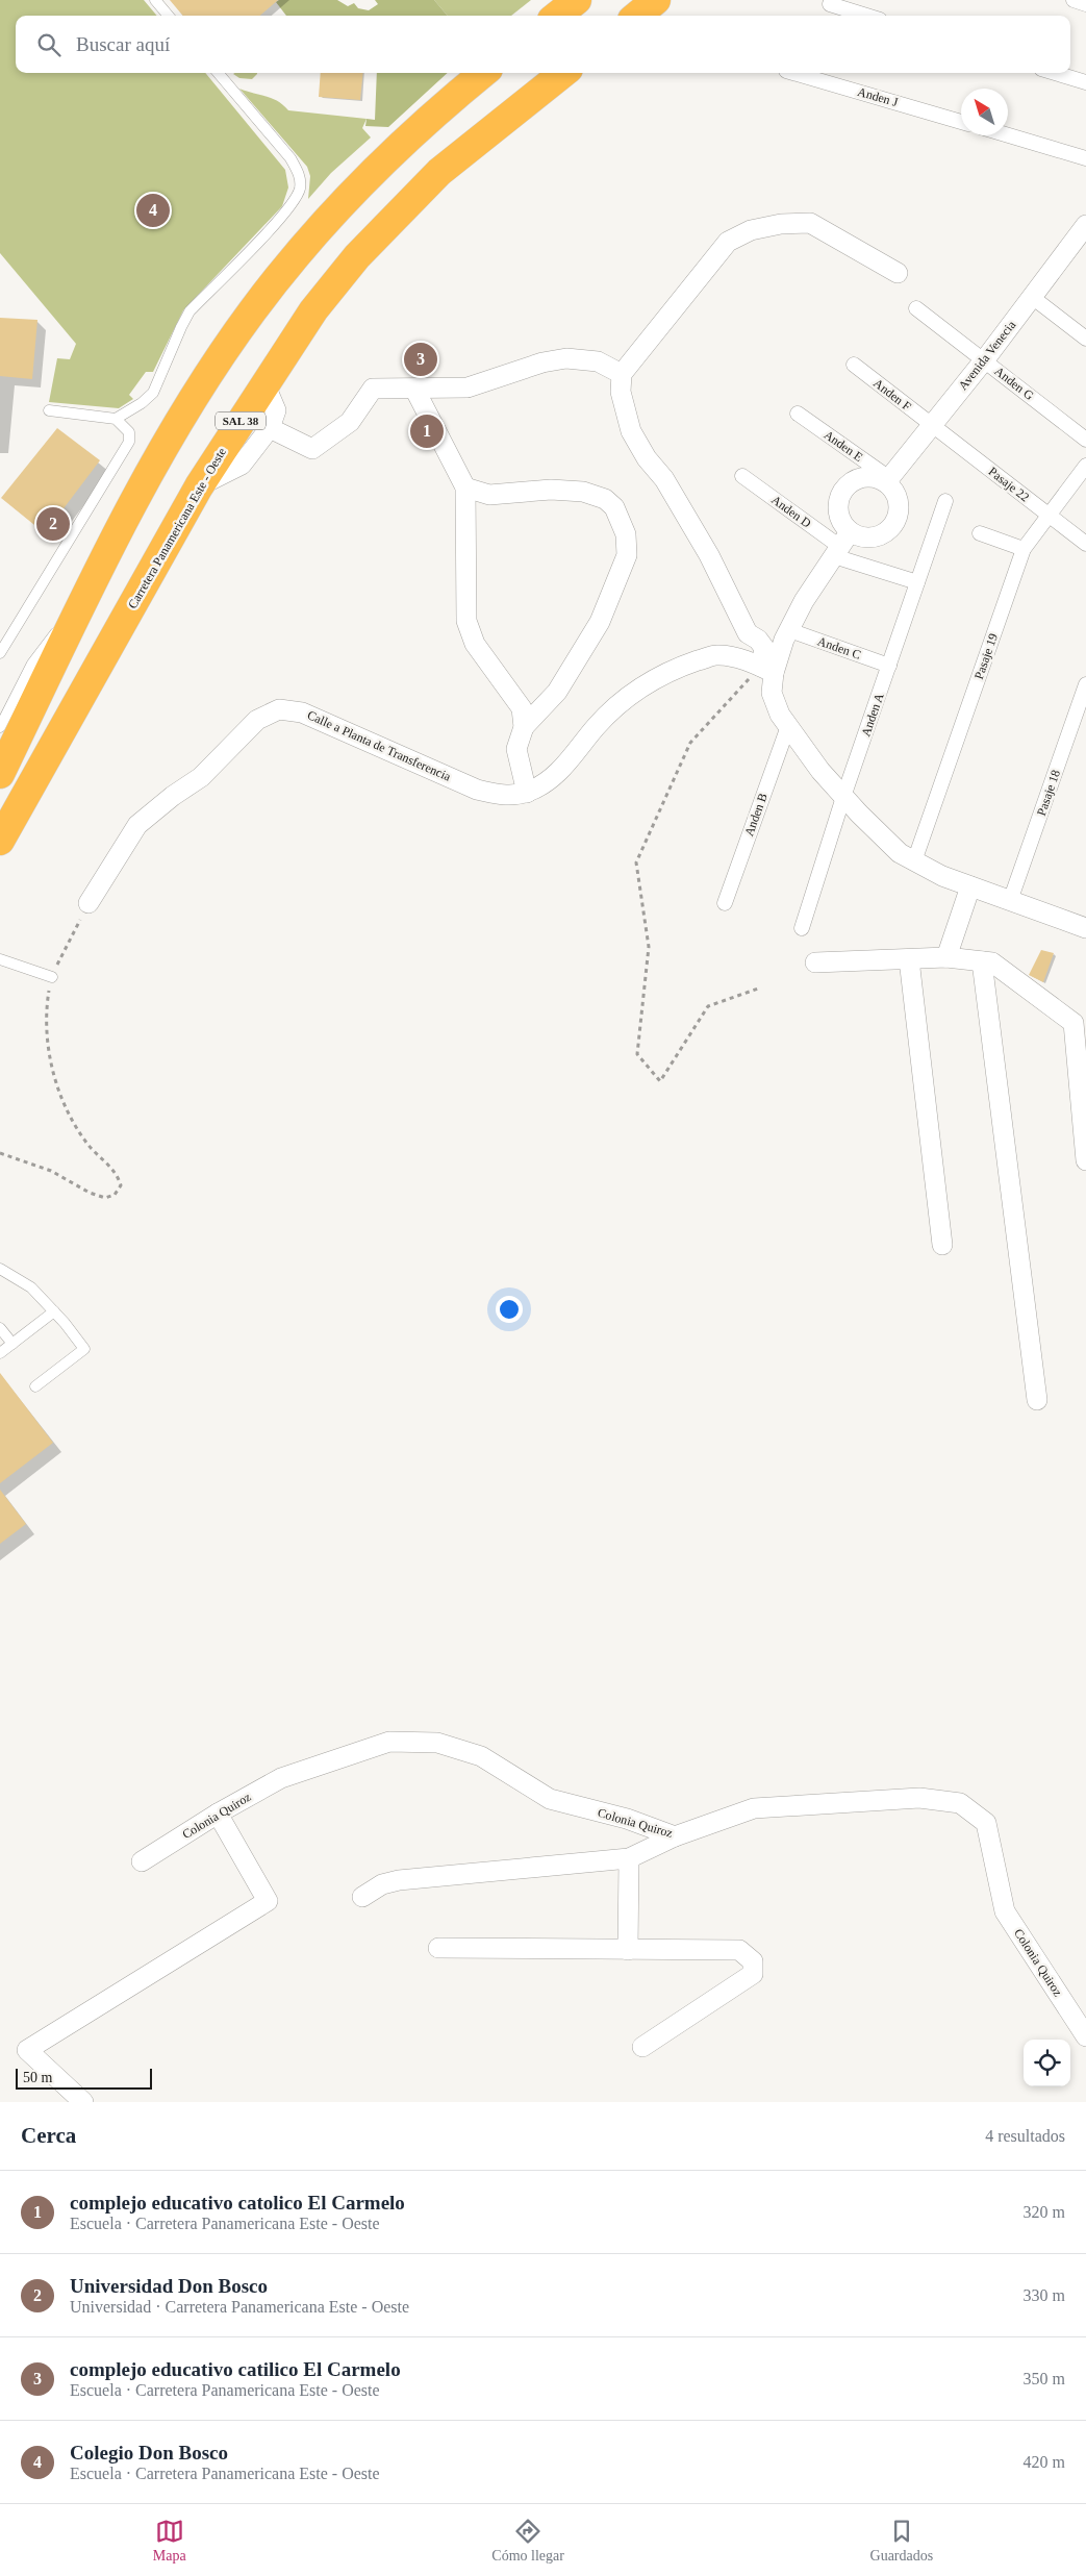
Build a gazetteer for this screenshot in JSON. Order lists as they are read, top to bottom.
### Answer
{
  "streets": {
    "highway": ["SAL 38", "Carretera Panamericana Este - Oeste"],
    "street": [
      "Anden J",
      "Avenida Venecia",
      "Anden G",
      "Anden F",
      "Anden E",
      "Pasaje 22",
      "Anden D",
      "Anden C",
      "Pasaje 19",
      "Anden A",
      "Calle a Planta de Transferencia",
      "Pasaje 18",
      "Anden B",
      "Colonia Quiroz"
    ]
  },
  "crossings": [
    ["Avenida Venecia", "Anden G"],
    ["Avenida Venecia", "Anden F"],
    ["Avenida Venecia", "Anden E"],
    ["Avenida Venecia", "Pasaje 22"],
    ["Anden F", "Pasaje 22"],
    ["Pasaje 22", "Pasaje 19"],
    ["Anden D", "Anden A"],
    ["Anden C", "Anden A"]
  ],
  "scale_bar": "50 m",
  "north": "top left",
  "page": {
    "search": "Buscar aquí",
    "pins": [
      "4",
      "3",
      "1",
      "2"
    ],
    "scale": "50 m",
    "heading": ["Cerca", "4 resultados"],
    "list": [
      {
        "mark": "1",
        "name": "complejo educativo catolico El Carmelo",
        "note": "Escuela · Carretera Panamericana Este - Oeste",
        "value": "320 m"
      },
      {
        "mark": "2",
        "name": "Universidad Don Bosco",
        "note": "Universidad · Carretera Panamericana Este - Oeste",
        "value": "330 m"
      },
      {
        "mark": "3",
        "name": "complejo educativo catilico El Carmelo",
        "note": "Escuela · Carretera Panamericana Este - Oeste",
        "value": "350 m"
      },
      {
        "mark": "4",
        "name": "Colegio Don Bosco",
        "note": "Escuela · Carretera Panamericana Este - Oeste",
        "value": "420 m"
      }
    ],
    "nav": ["Mapa", "Cómo llegar", "Guardados"]
  }
}
